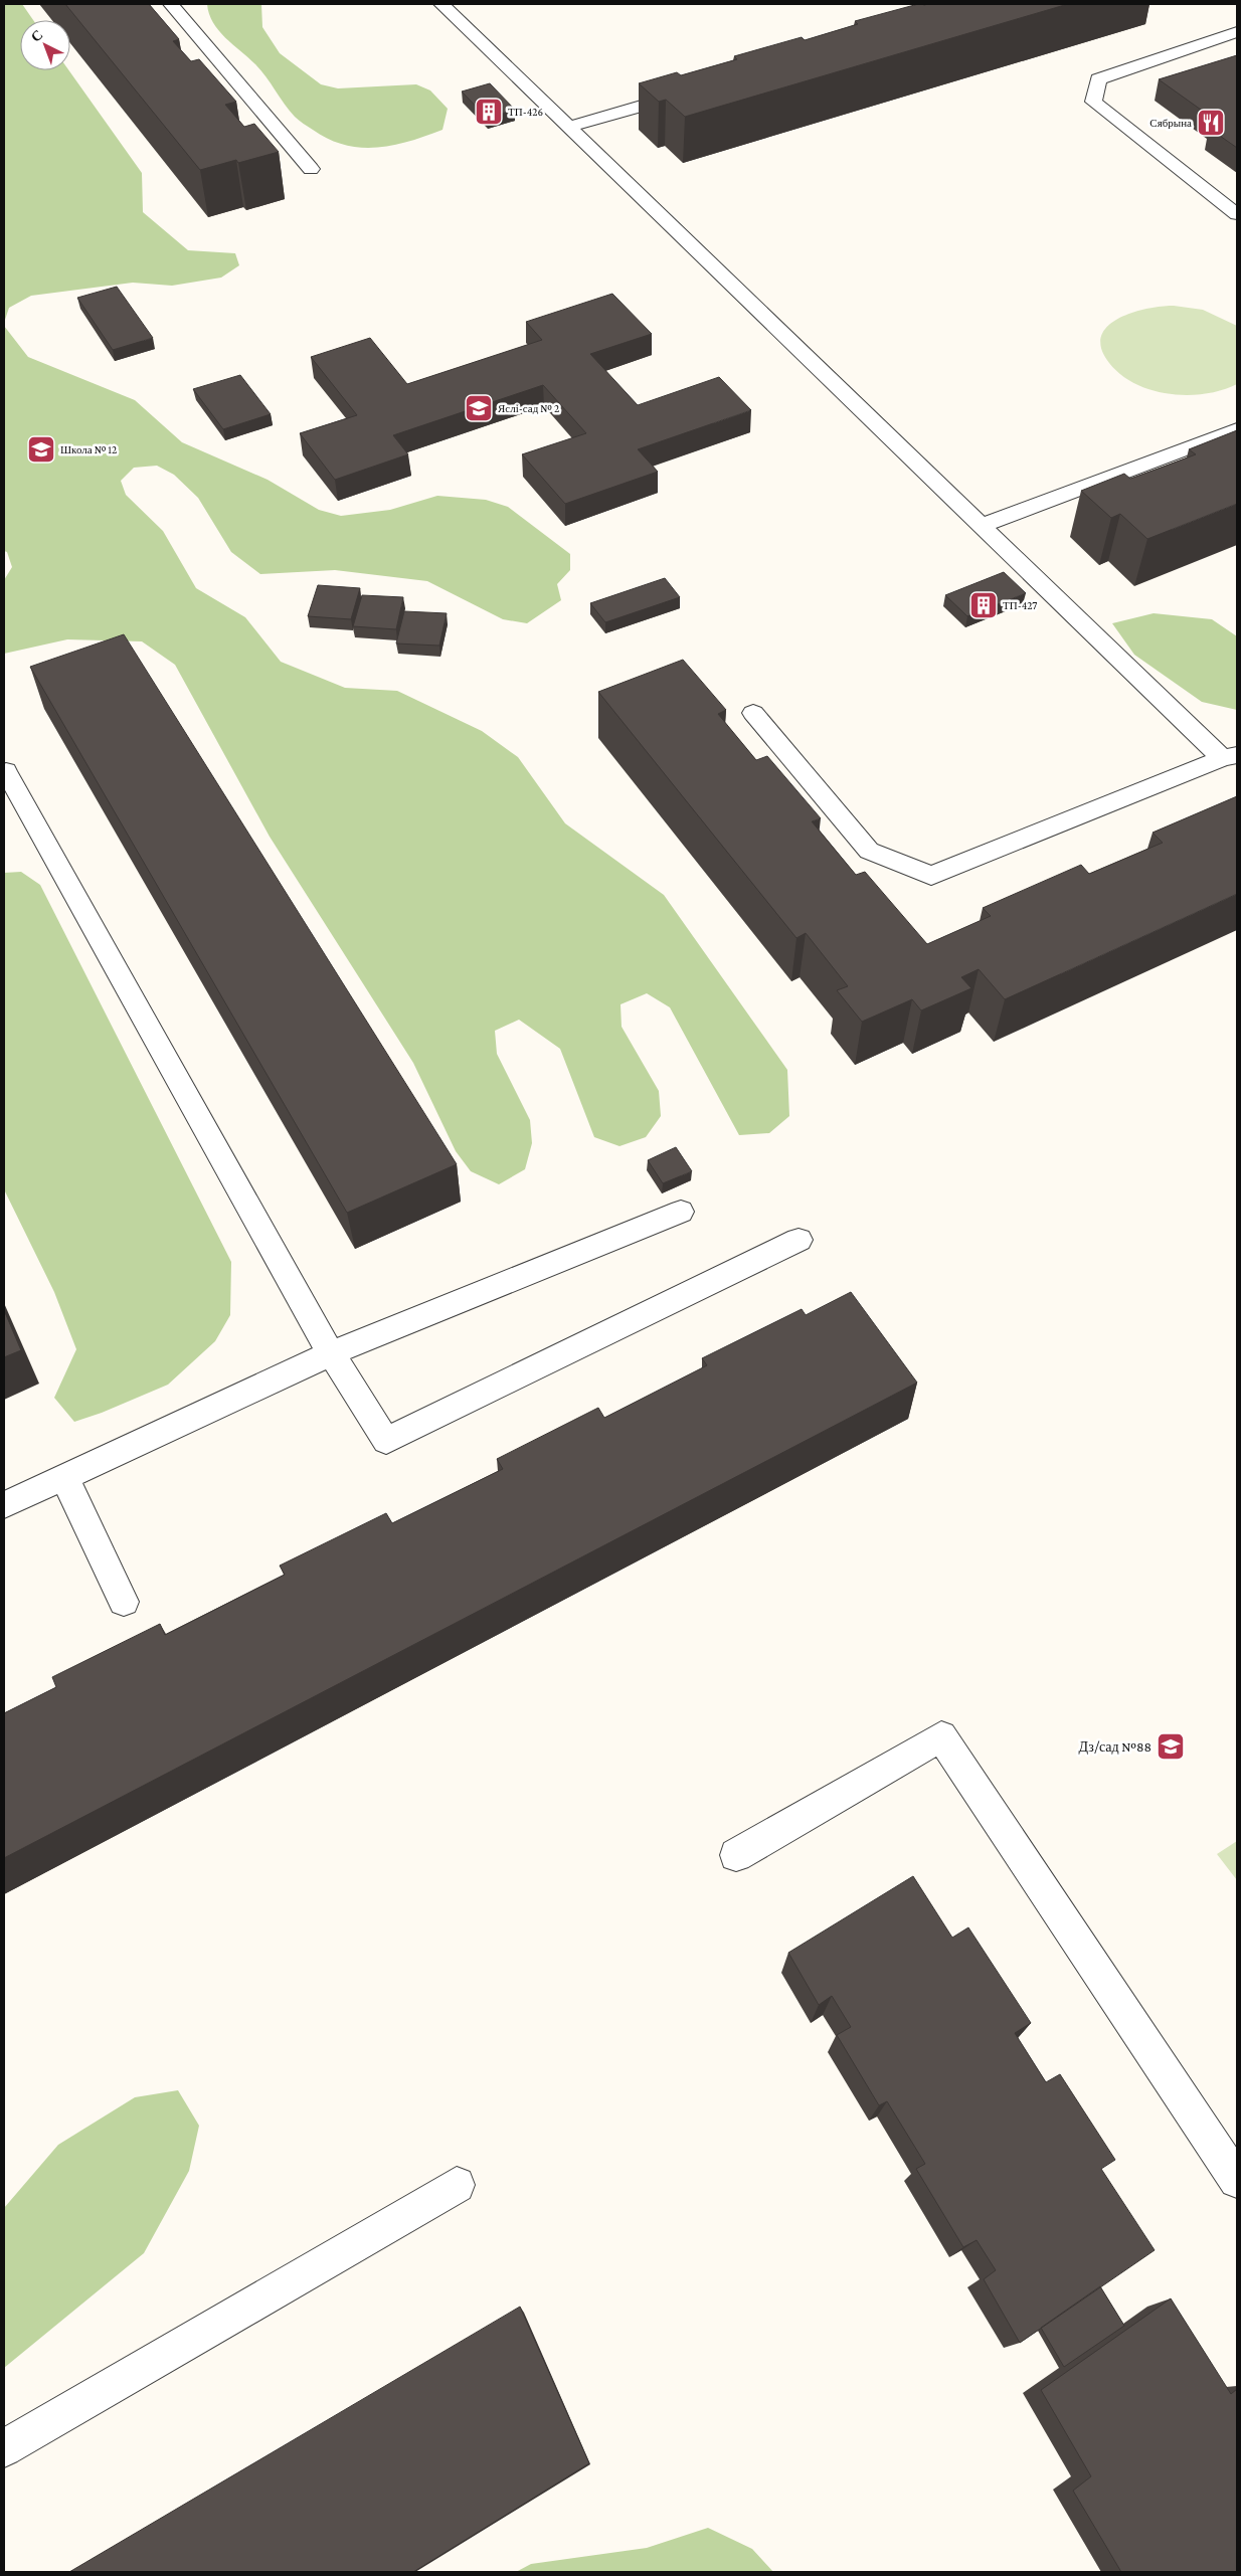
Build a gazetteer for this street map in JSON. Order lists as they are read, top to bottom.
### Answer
{
  "places": {
    "building": ["ТП-426", "ТП-427"],
    "restaurant": ["Сябрына"],
    "school or university": ["Яслі-сад № 2", "Школа № 12", "Дз/сад №88"]
  },
  "north": "top left"
}
